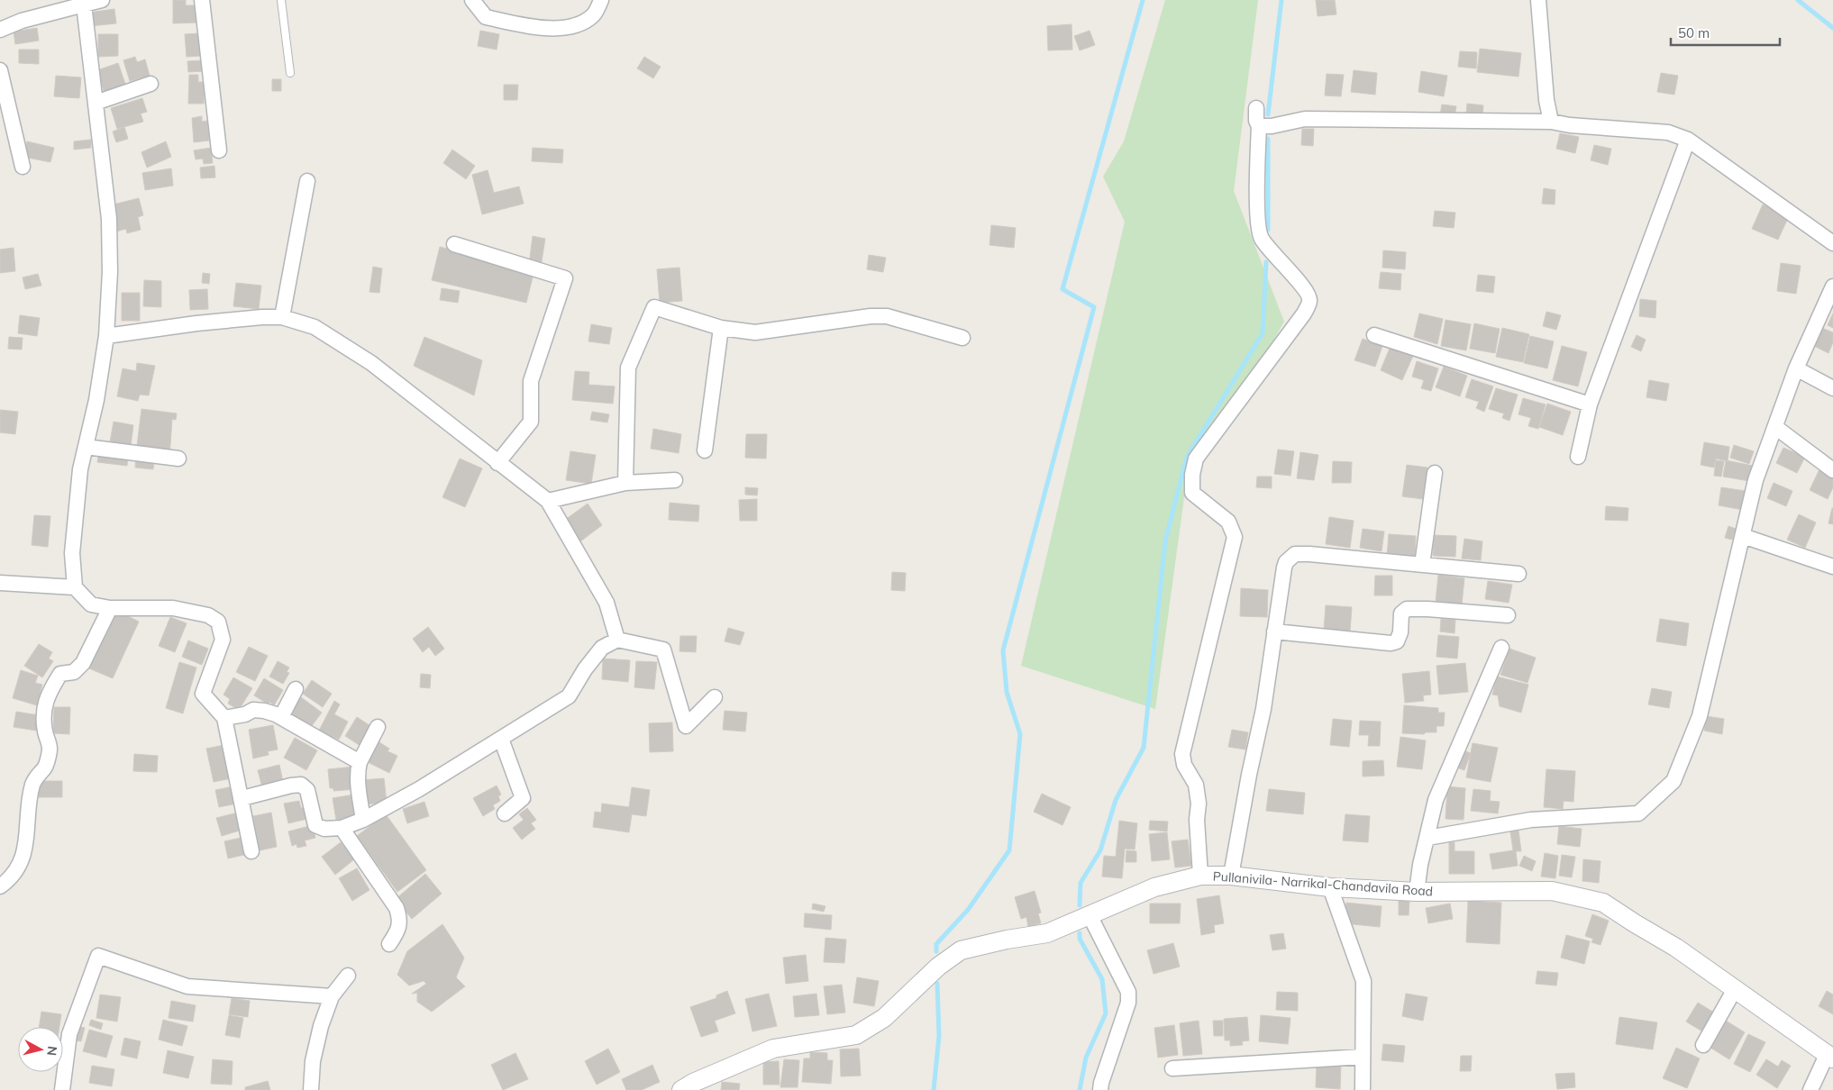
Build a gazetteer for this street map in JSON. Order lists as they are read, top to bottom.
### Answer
{
  "streets": {
    "street": ["Pullanivila- Narrikal-Chandavila Road"]
  },
  "scale_bar": "50 m",
  "north": "right"
}
